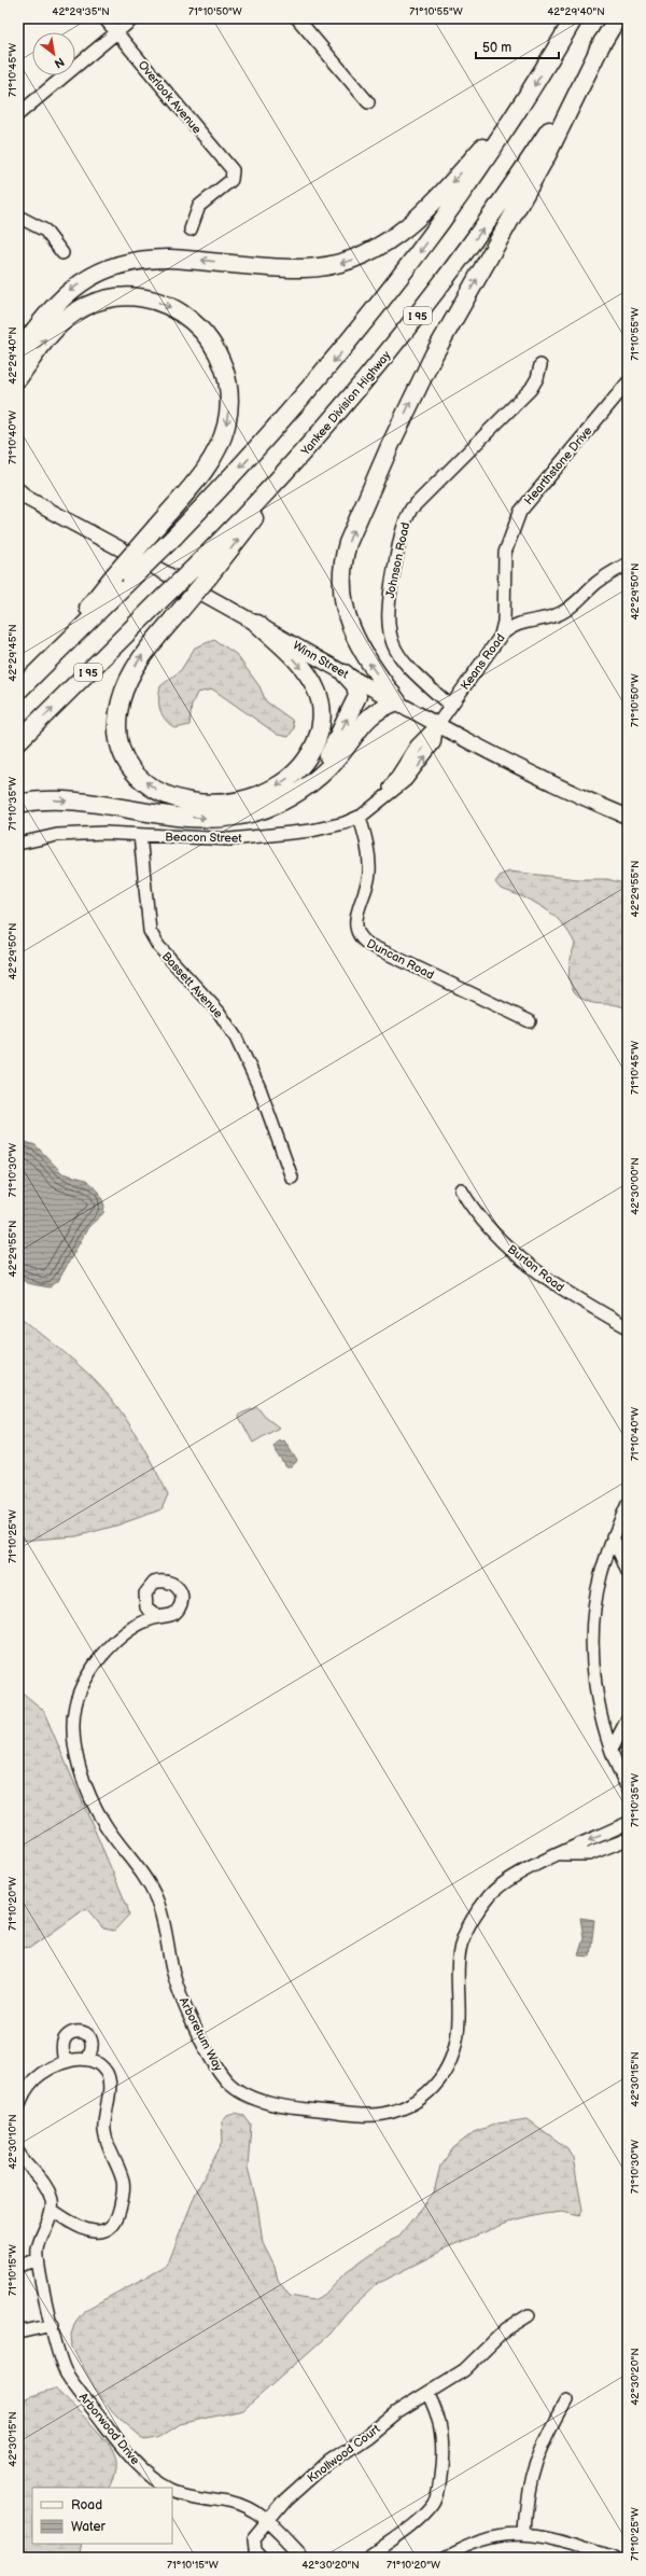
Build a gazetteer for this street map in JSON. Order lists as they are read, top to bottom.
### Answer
{
  "streets": {
    "highway": ["I 95", "Yankee Division Highway"],
    "main road": ["Winn Street"],
    "street": [
      "Overlook Avenue",
      "Hearthstone Drive",
      "Johnson Road",
      "Keans Road",
      "Beacon Street",
      "Duncan Road",
      "Bassett Avenue",
      "Burton Road",
      "Arboretum Way",
      "Arborwood Drive",
      "Knollwood Court"
    ]
  },
  "crossings": [
    ["I 95", "Yankee Division Highway"],
    ["Hearthstone Drive", "Keans Road"],
    ["Johnson Road", "Keans Road"],
    ["Winn Street", "Keans Road"],
    ["Winn Street", "Beacon Street"],
    ["Keans Road", "Beacon Street"],
    ["Beacon Street", "Duncan Road"],
    ["Beacon Street", "Bassett Avenue"],
    ["Arborwood Drive", "Knollwood Court"]
  ],
  "legend": ["Road", "Water"],
  "scale_bar": "50 m",
  "north": "bottom right",
  "coordinates": [
    "42°29'35\"N",
    "71°10'50\"W",
    "71°10'55\"W",
    "42°29'40\"N",
    "71°10'45\"W",
    "71°10'40\"W",
    "42°29'50\"N",
    "42°29'45\"N",
    "71°10'35\"W",
    "42°29'55\"N",
    "71°10'30\"W",
    "42°30'00\"N",
    "71°10'25\"W",
    "71°10'20\"W",
    "42°30'15\"N",
    "42°30'10\"N",
    "71°10'15\"W",
    "42°30'20\"N"
  ]
}
